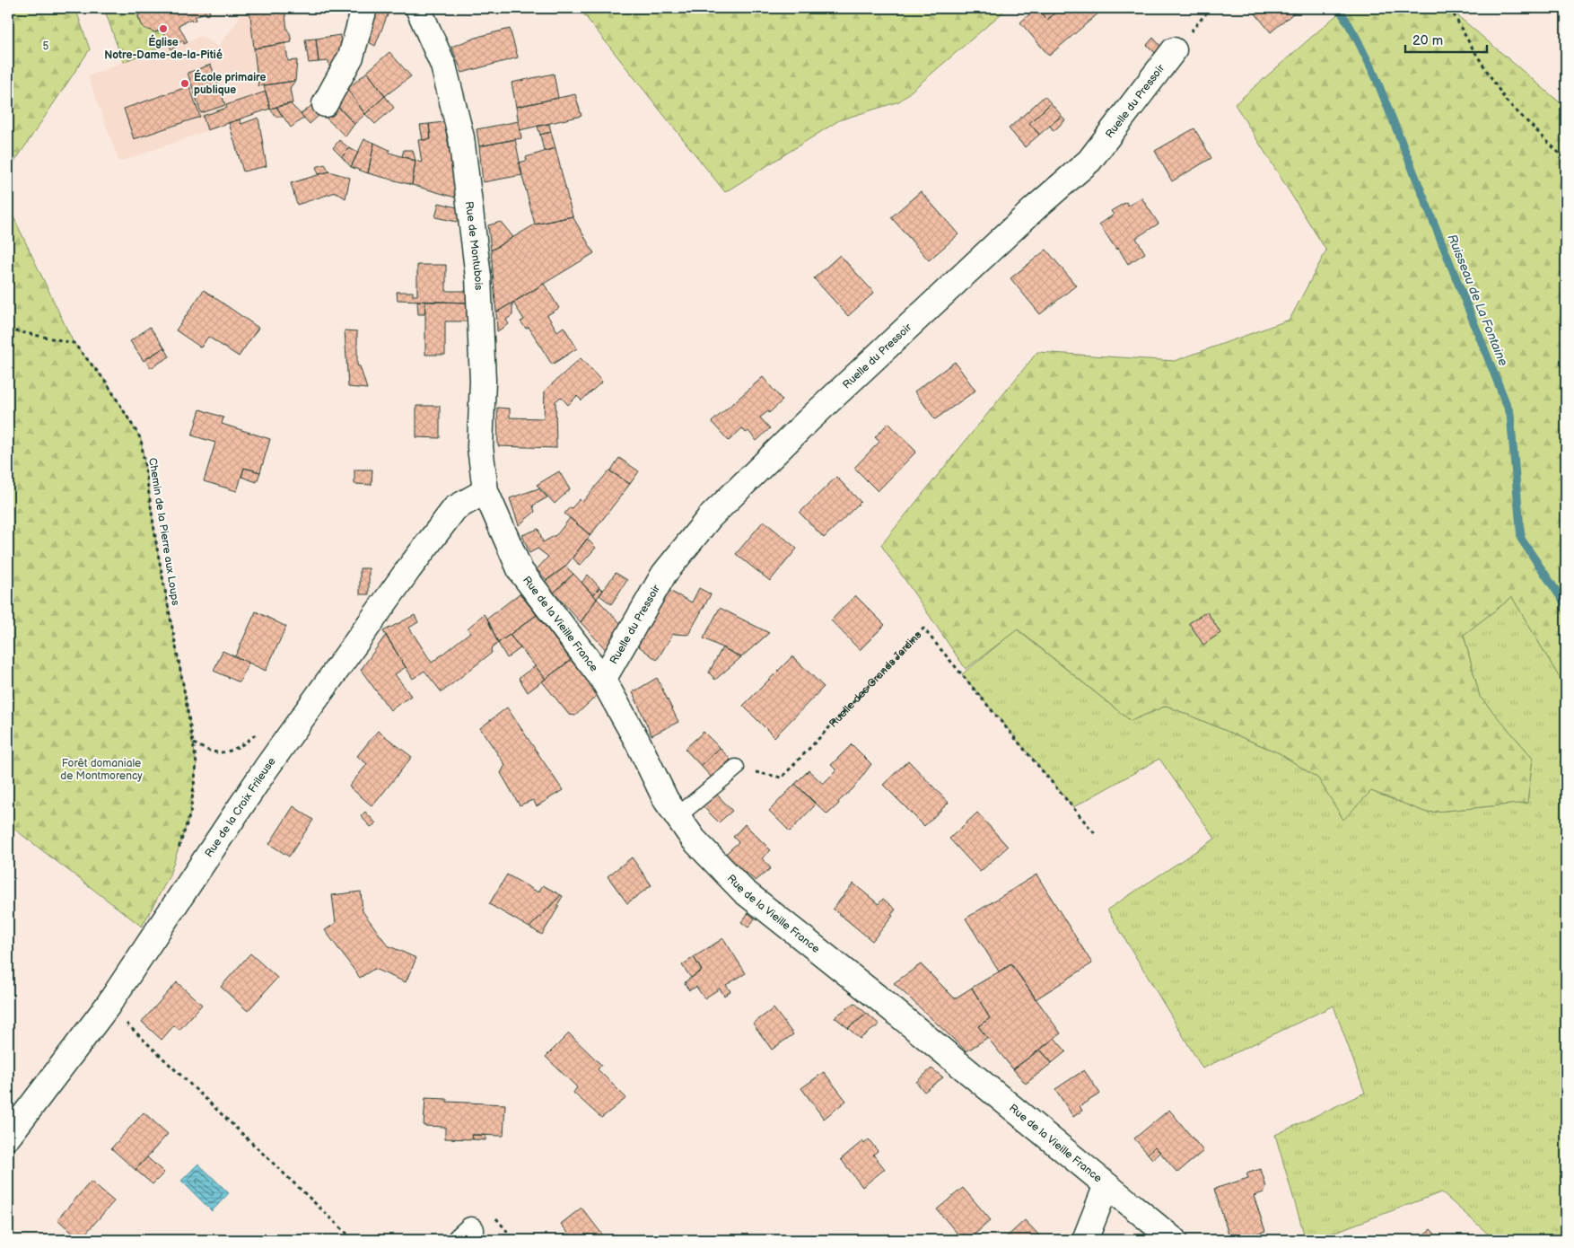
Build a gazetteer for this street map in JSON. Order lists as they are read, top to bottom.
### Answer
{
  "streets": {
    "street": [
      "Ruelle du Pressoir",
      "Rue de Montubois",
      "Rue de la Vieille France",
      "Rue de la Croix Frileuse"
    ],
    "path": ["Chemin de la Pierre aux Loups", "Ruelle des Grands Jardins"]
  },
  "crossings": [
    ["Ruelle du Pressoir", "Rue de la Vieille France"],
    ["Rue de Montubois", "Rue de la Vieille France"],
    ["Rue de Montubois", "Rue de la Croix Frileuse"],
    ["Rue de la Vieille France", "Rue de la Croix Frileuse"]
  ],
  "water": ["Ruisseau de La Fontaine"],
  "parks": ["5", "Forêt domaniale de Montmorency"],
  "places": ["Église Notre-Dame-de-la-Pitié", "École primaire publique"],
  "scale_bar": "20 m"
}
